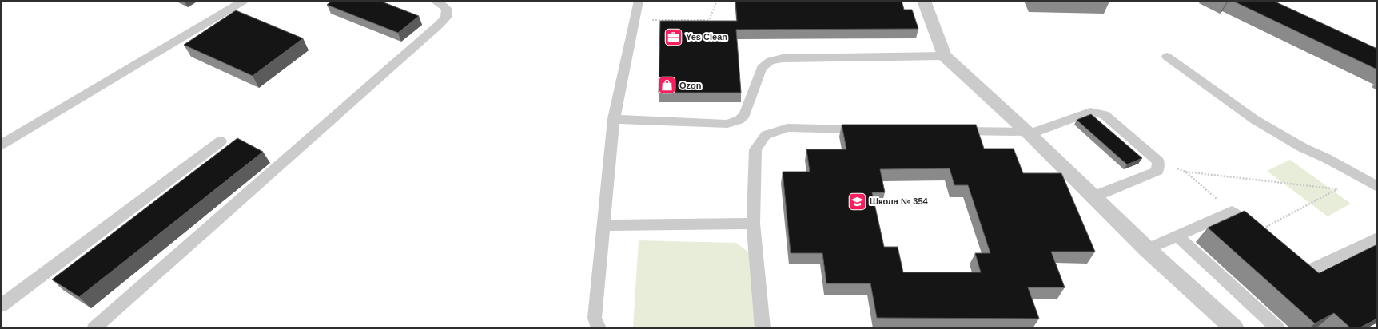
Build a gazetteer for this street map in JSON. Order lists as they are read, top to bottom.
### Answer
{
  "places": {
    "office": ["Yes Clean"],
    "shop": ["Ozon"],
    "school or university": ["Школа № 354"]
  }
}
